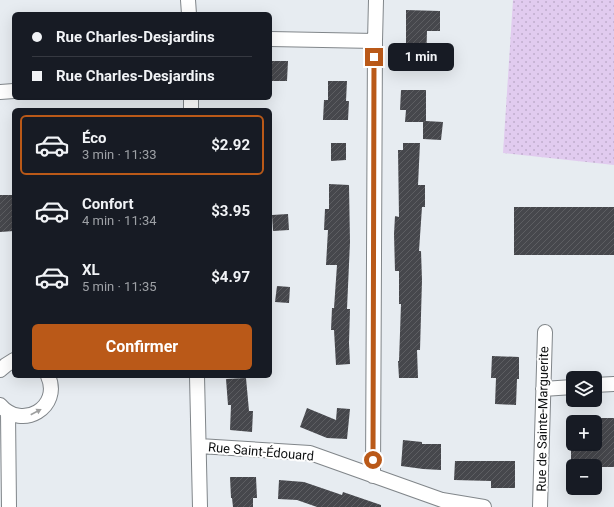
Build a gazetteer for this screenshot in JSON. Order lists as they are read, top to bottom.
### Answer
{
  "streets": {
    "street": ["Rue de Sainte-Marguerite", "Rue Saint-Édouard"]
  },
  "page": {
    "banner": ["Rue Charles-Desjardins", "Rue Charles-Desjardins"],
    "bubble": "1 min",
    "list": [
      {
        "name": "Éco",
        "note": "3 min · 11:33",
        "value": "$2.92"
      },
      {
        "name": "Confort",
        "note": "4 min · 11:34",
        "value": "$3.95"
      },
      {
        "name": "XL",
        "note": "5 min · 11:35",
        "value": "$4.97"
      }
    ],
    "buttons": "Confirmer",
    "map_buttons": ["+", "−"]
  }
}
